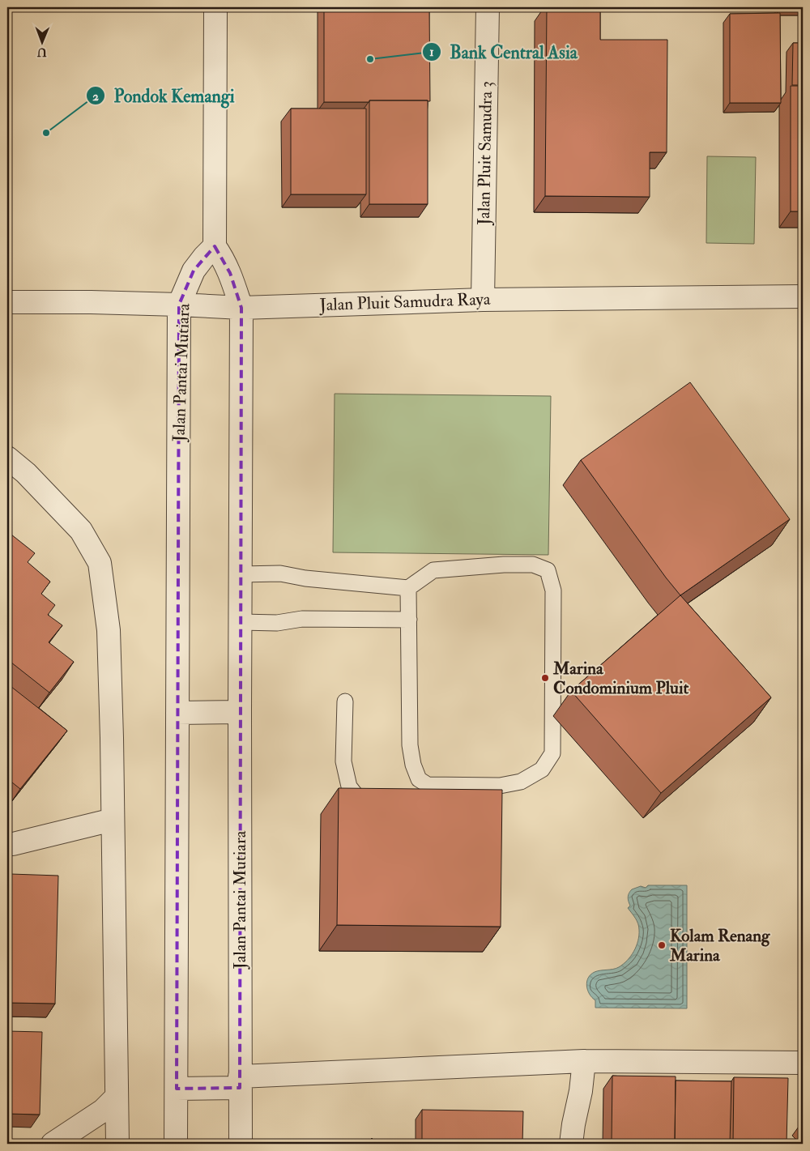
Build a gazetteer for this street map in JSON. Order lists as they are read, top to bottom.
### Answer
{
  "streets": {
    "street": ["Jalan Pluit Samudra 3", "Jalan Pluit Samudra Raya", "Jalan Pantai Mutiara"]
  },
  "crossings": [
    ["Jalan Pluit Samudra 3", "Jalan Pluit Samudra Raya"],
    ["Jalan Pluit Samudra Raya", "Jalan Pantai Mutiara"]
  ],
  "places": [
    "Bank Central Asia",
    "Pondok Kemangi",
    "Marina Condominium Pluit",
    "Kolam Renang Marina"
  ],
  "north": "bottom"
}
